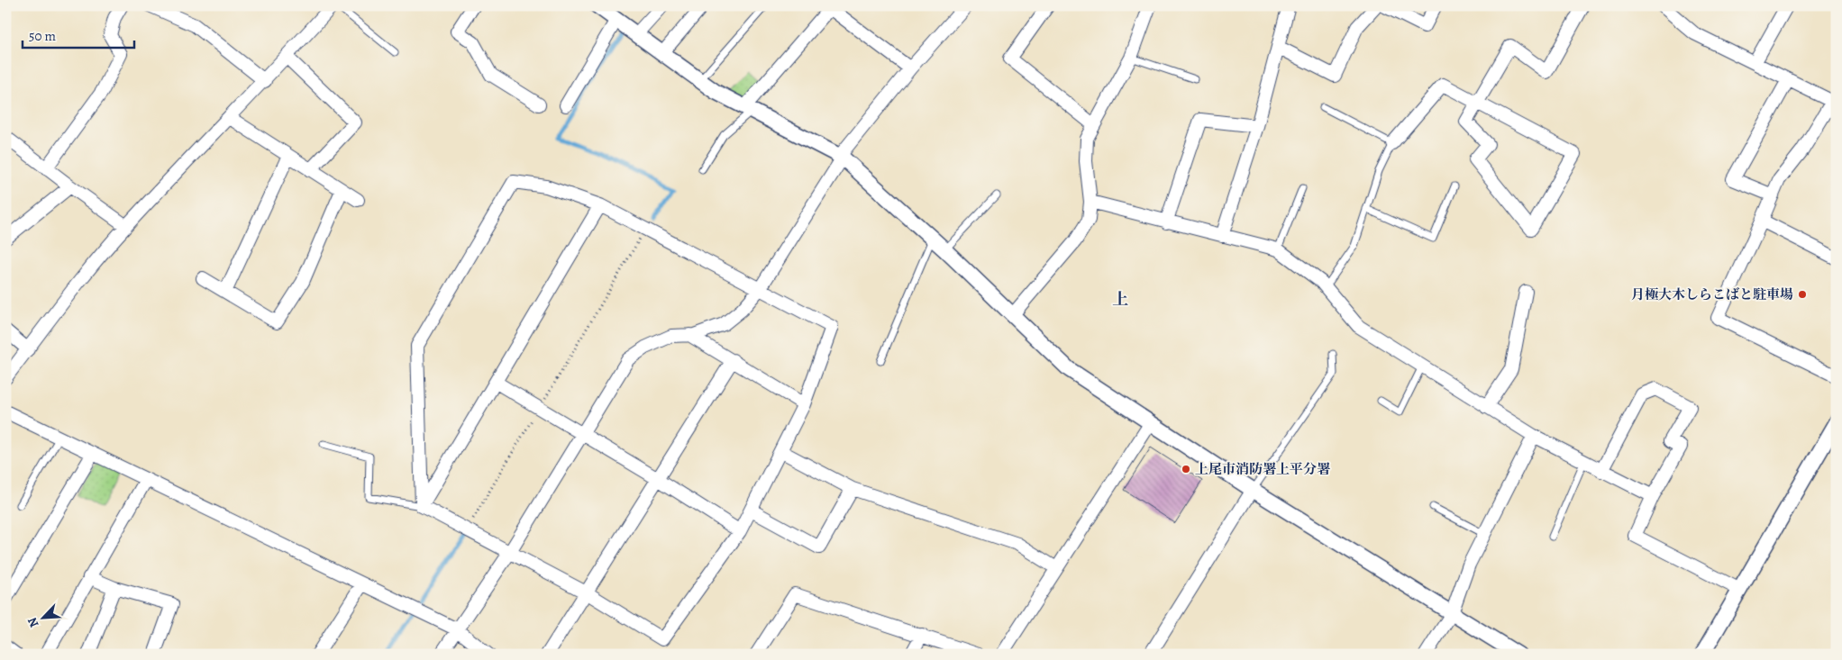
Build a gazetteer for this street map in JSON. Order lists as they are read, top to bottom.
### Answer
{
  "districts": ["上"],
  "places": ["月極大木しらこばと駐車場", "上尾市消防署上平分署"],
  "scale_bar": "50 m",
  "north": "bottom left"
}
